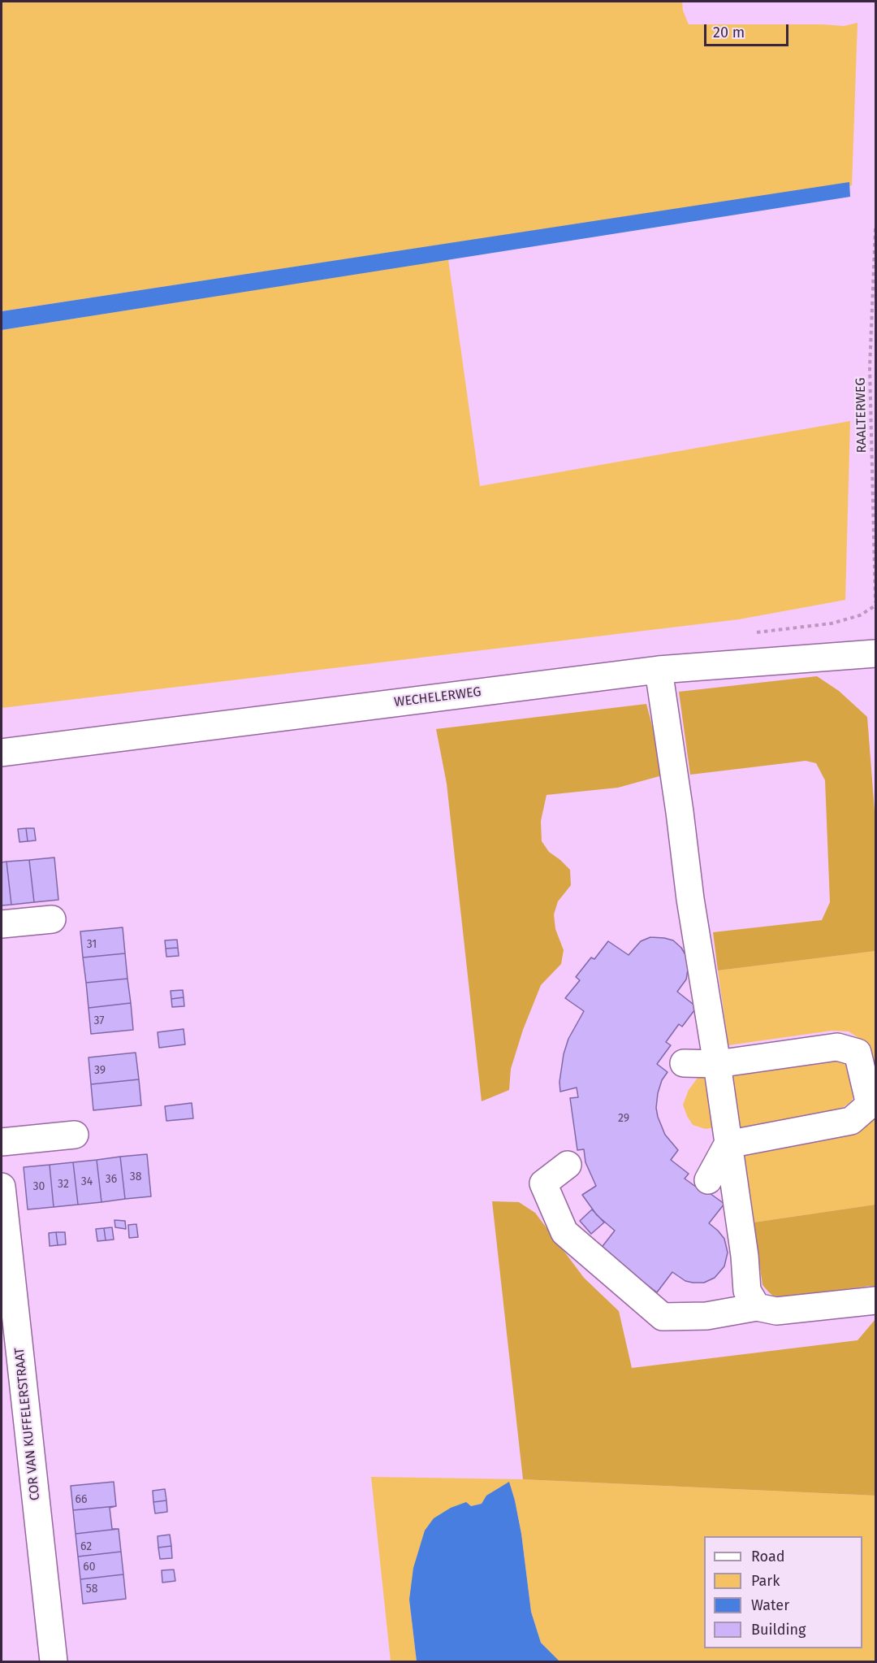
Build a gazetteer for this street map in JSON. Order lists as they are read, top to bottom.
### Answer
{
  "streets": {
    "street": ["WECHELERWEG", "COR VAN KUFFELERSTRAAT"],
    "path": ["RAALTERWEG"]
  },
  "house_numbers": [
    "31",
    "37",
    "39",
    "29",
    "38",
    "36",
    "34",
    "32",
    "30",
    "66",
    "62",
    "60",
    "58"
  ],
  "legend": [
    "Road",
    "Park",
    "Water",
    "Building"
  ],
  "scale_bar": "20 m"
}
